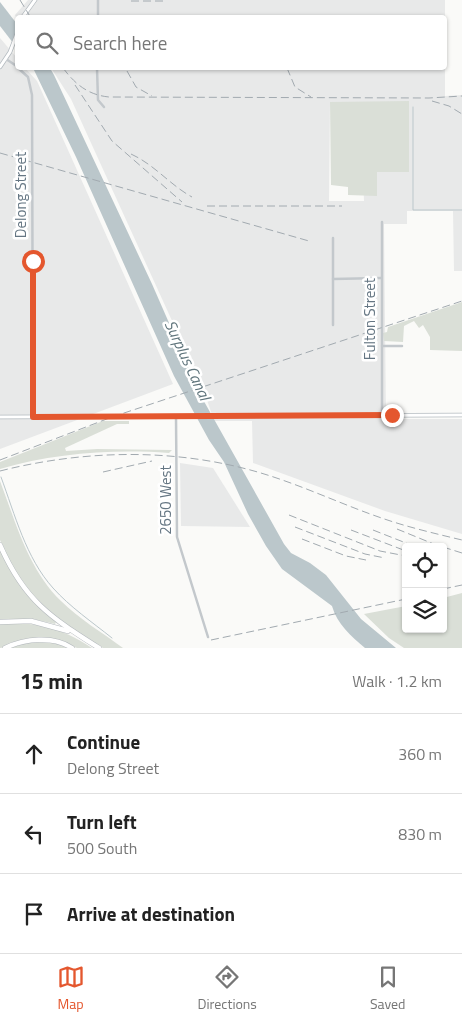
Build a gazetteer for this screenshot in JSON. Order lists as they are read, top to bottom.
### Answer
{
  "streets": {
    "street": ["Delong Street", "Fulton Street", "2650 West"]
  },
  "water": ["Surplus Canal"],
  "page": {
    "search": "Search here",
    "heading": ["15 min", "Walk · 1.2 km"],
    "list": [
      ["Continue", "Delong Street", "360 m"],
      ["Turn left", "500 South", "830 m"],
      "Arrive at destination"
    ],
    "nav": ["Map", "Directions", "Saved"]
  }
}
